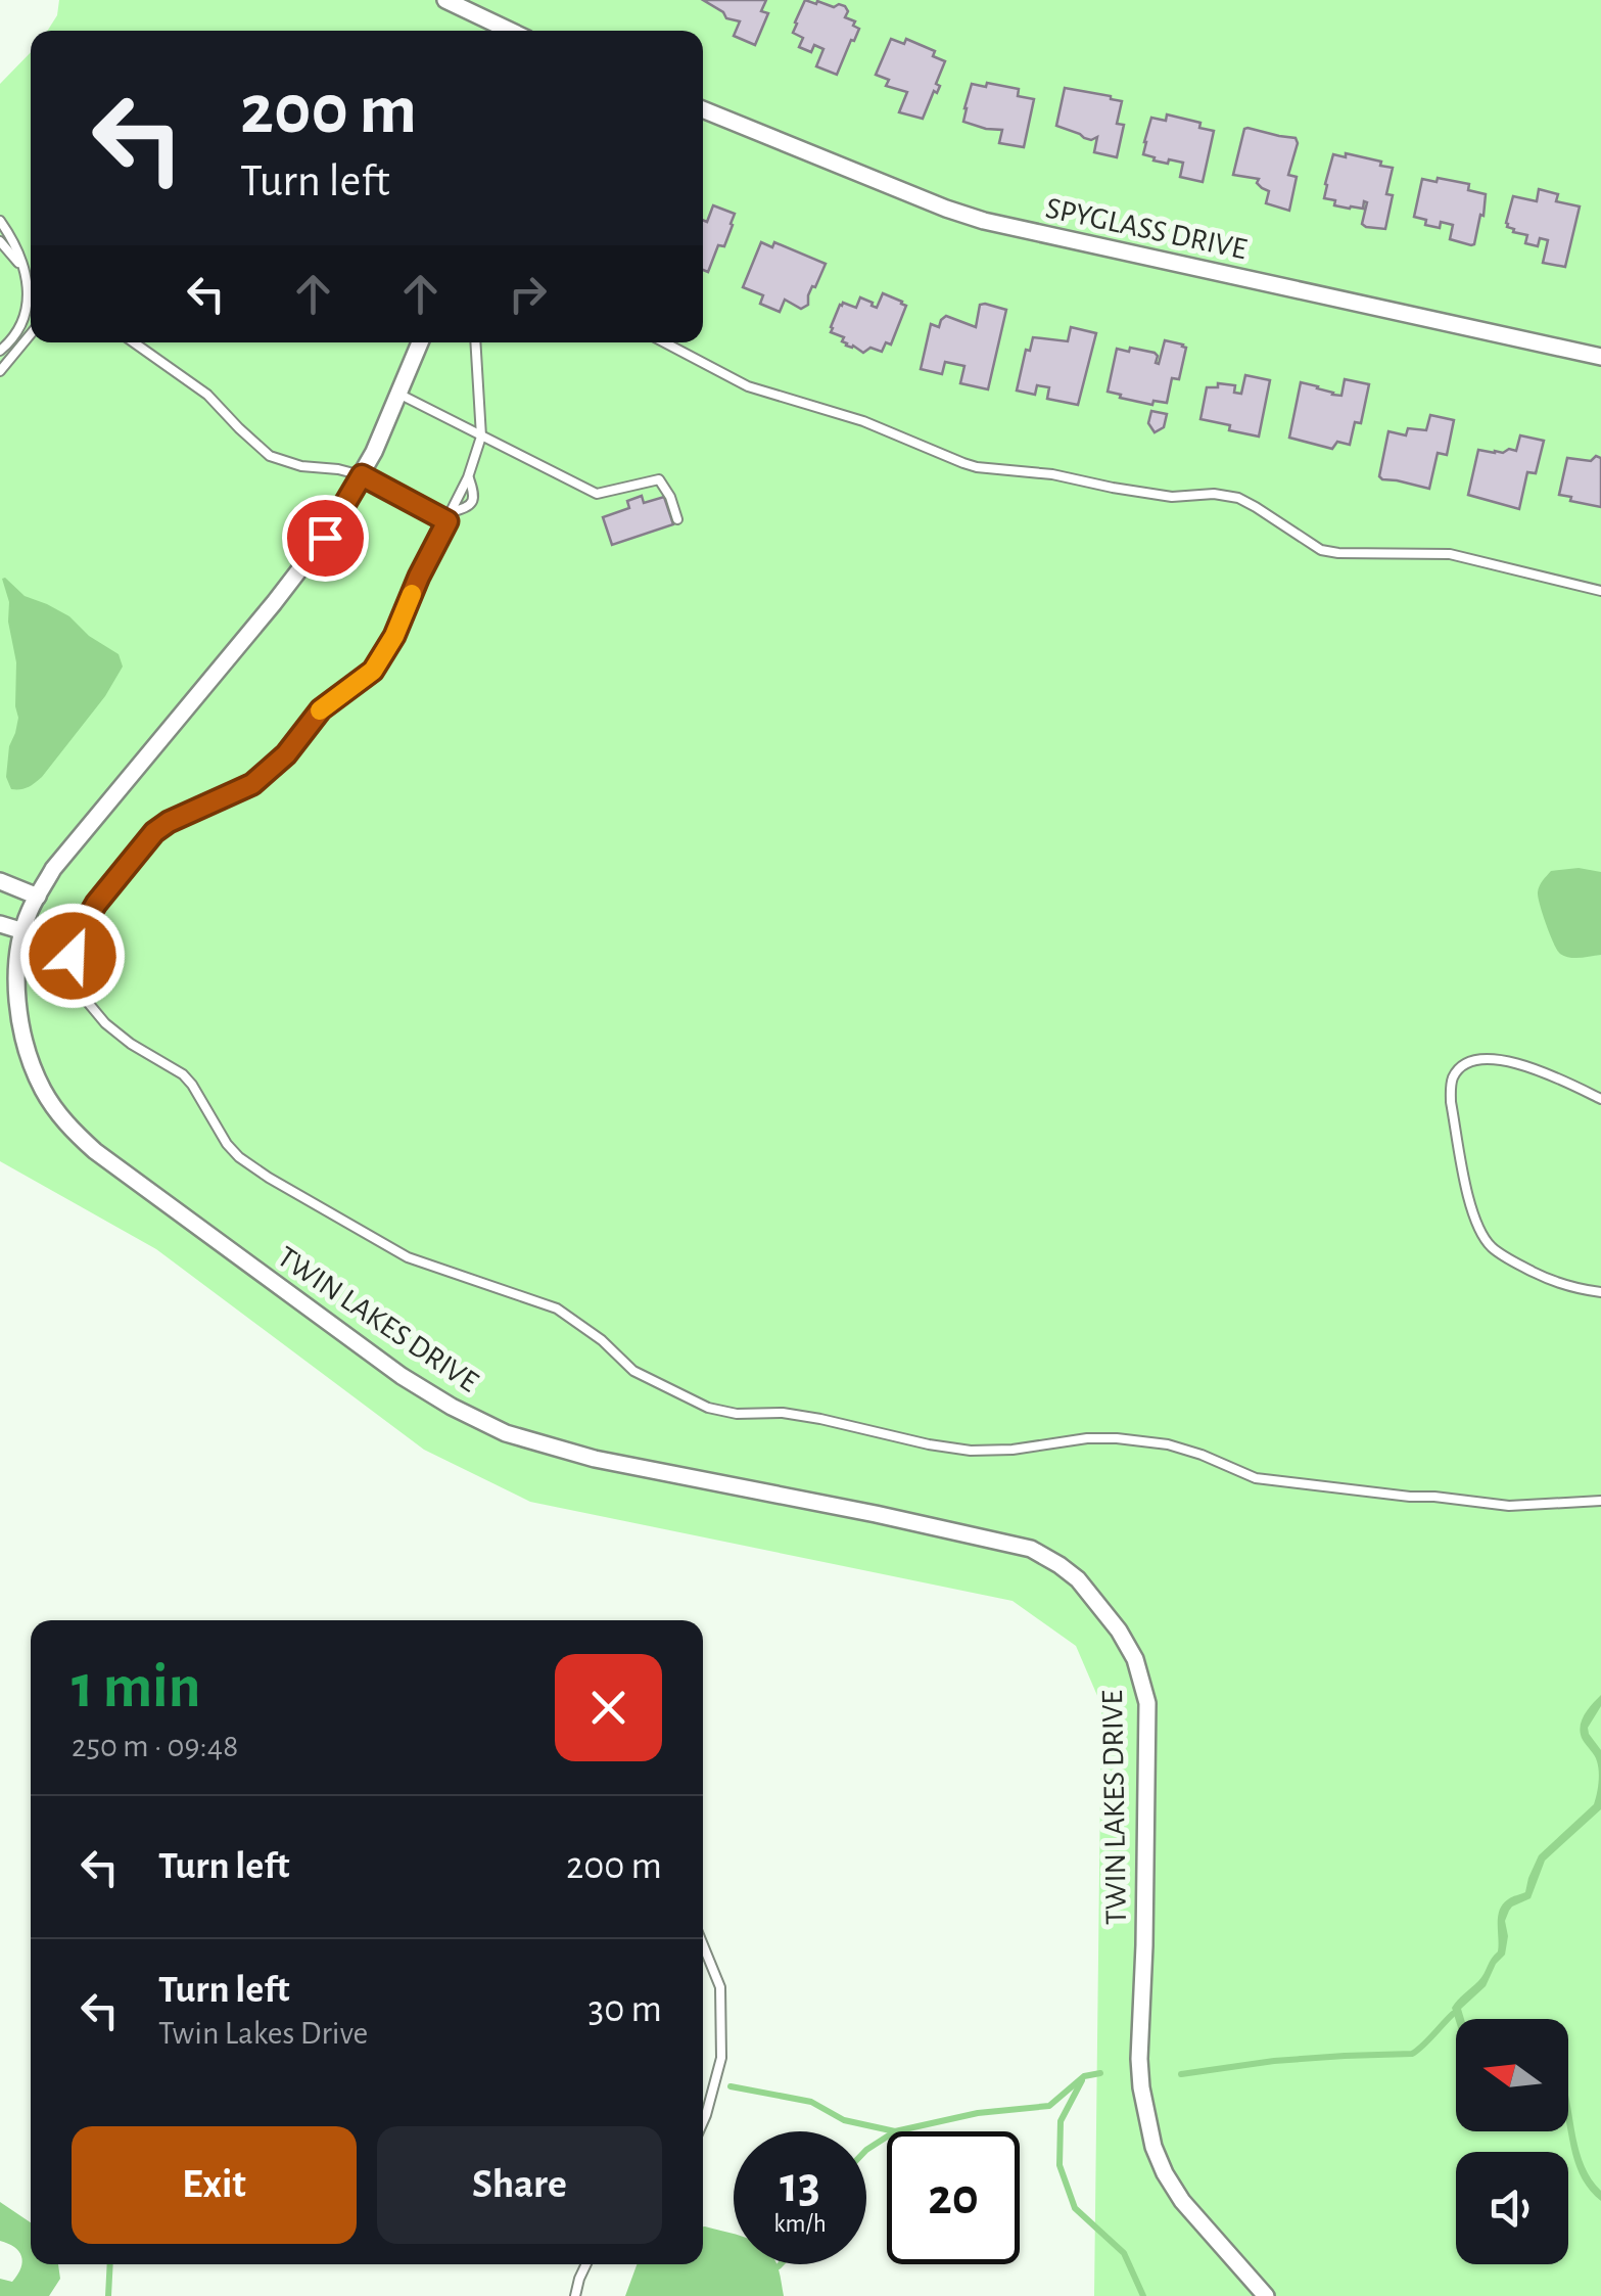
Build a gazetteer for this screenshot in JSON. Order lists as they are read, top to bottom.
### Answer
{
  "streets": {
    "street": ["SPYGLASS DRIVE", "TWIN LAKES DRIVE"]
  },
  "north": "left",
  "page": {
    "turn": ["200 m", "Turn left"],
    "heading": ["1 min", "250 m · 09:48"],
    "list": [
      {
        "name": "Turn left",
        "value": "200 m"
      },
      {
        "name": "Turn left",
        "note": "Twin Lakes Drive",
        "value": "30 m"
      }
    ],
    "buttons": ["Exit", "Share"],
    "speed": "13 km/h",
    "limit": "20"
  }
}
